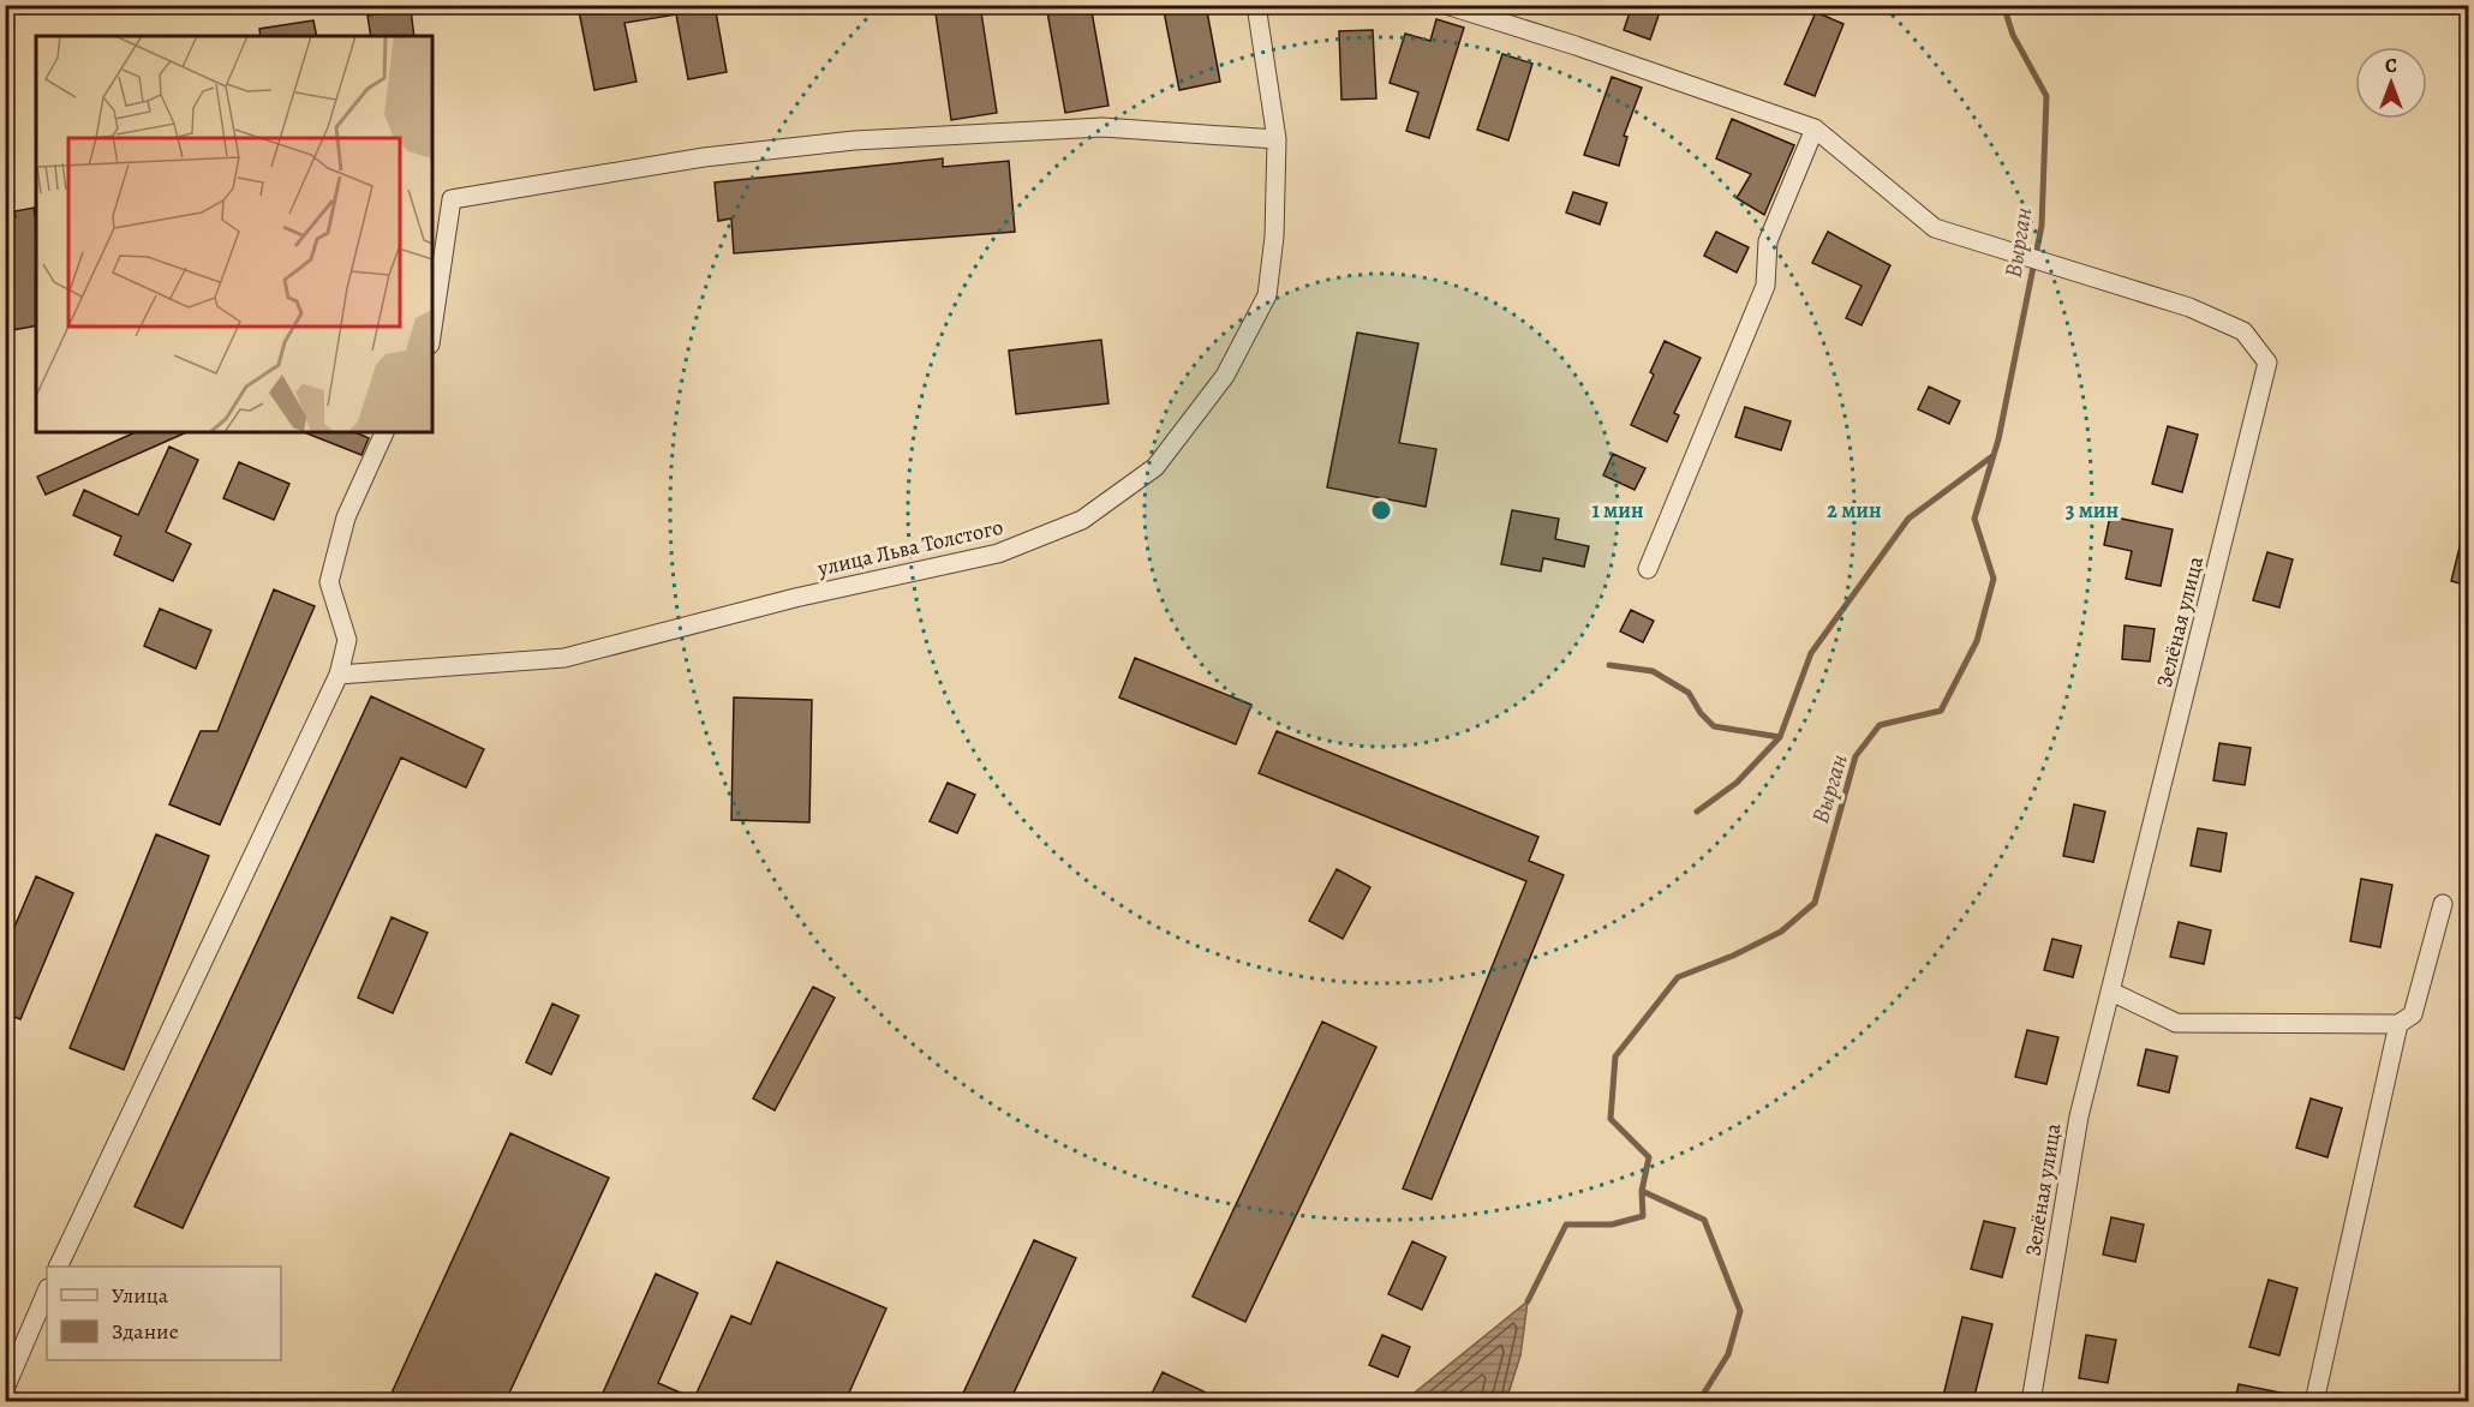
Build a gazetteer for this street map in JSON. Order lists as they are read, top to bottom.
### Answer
{
  "streets": {
    "street": ["улица Льва Толстого", "Зелёная улица"]
  },
  "water": ["Вырган"],
  "legend": ["Улица", "Здание"],
  "north": "top",
  "rings": ["1 мин", "2 мин", "3 мин"]
}
